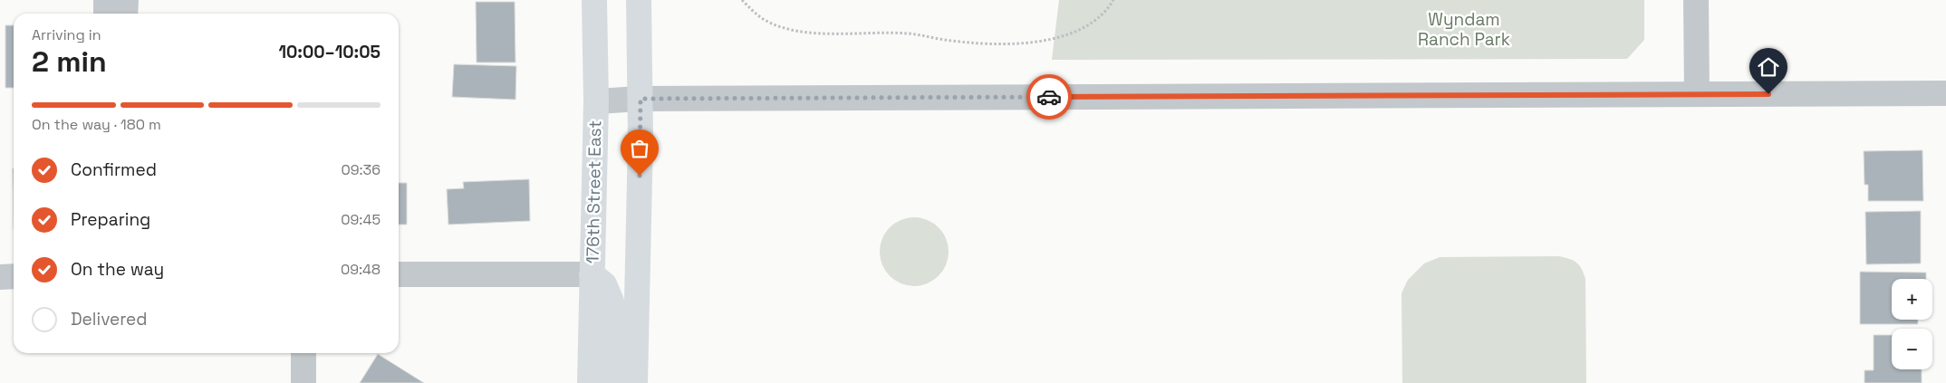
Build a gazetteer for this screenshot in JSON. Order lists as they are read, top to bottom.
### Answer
{
  "streets": {
    "main road": ["176th Street East"]
  },
  "parks": ["Wyndam Ranch Park"],
  "page": {
    "heading": ["2 min", "Arriving in", "10:00–10:05"],
    "bar": "On the way · 180 m",
    "list": [
      ["Confirmed", "09:36"],
      ["Preparing", "09:45"],
      ["On the way", "09:48"],
      "Delivered"
    ],
    "map_buttons": ["+", "−"]
  }
}
